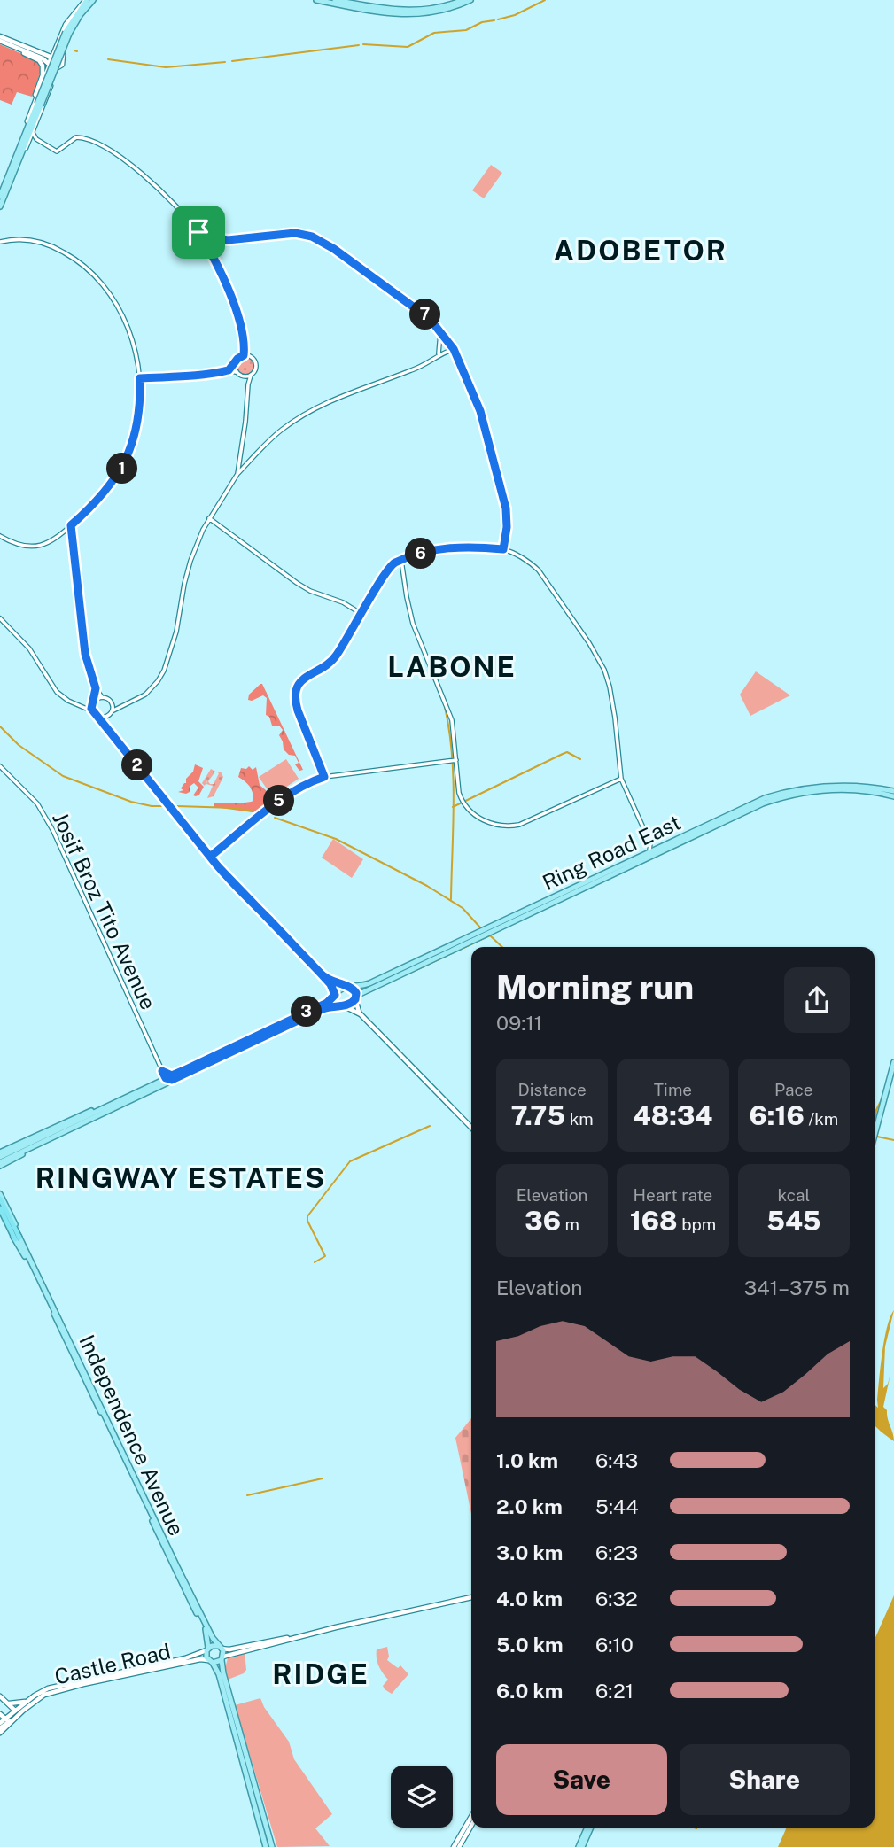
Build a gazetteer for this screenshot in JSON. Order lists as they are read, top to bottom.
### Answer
{
  "streets": {
    "highway": ["Independence Avenue"],
    "main road": ["Ring Road East", "Castle Road"],
    "street": ["Josif Broz Tito Avenue"]
  },
  "crossings": [
    ["Independence Avenue", "Castle Road"]
  ],
  "districts": [
    "ADOBETOR",
    "LABONE",
    "RINGWAY ESTATES",
    "RIDGE"
  ],
  "page": {
    "pins": [
      "7",
      "1",
      "6",
      "2",
      "5",
      "3"
    ],
    "heading": ["Morning run", "09:11"],
    "stats": [
      ["Distance", "7.75 km"],
      ["Time", "48:34"],
      ["Pace", "6:16 /km"],
      ["Elevation", "36 m"],
      ["Heart rate", "168 bpm"],
      ["kcal", "545"]
    ],
    "chart": ["Elevation", "341–375 m"],
    "list": [
      {
        "name": "1.0 km",
        "note": "6:43"
      },
      {
        "name": "2.0 km",
        "note": "5:44"
      },
      {
        "name": "3.0 km",
        "note": "6:23"
      },
      {
        "name": "4.0 km",
        "note": "6:32"
      },
      {
        "name": "5.0 km",
        "note": "6:10"
      },
      {
        "name": "6.0 km",
        "note": "6:21"
      }
    ],
    "buttons": ["Save", "Share"]
  }
}
